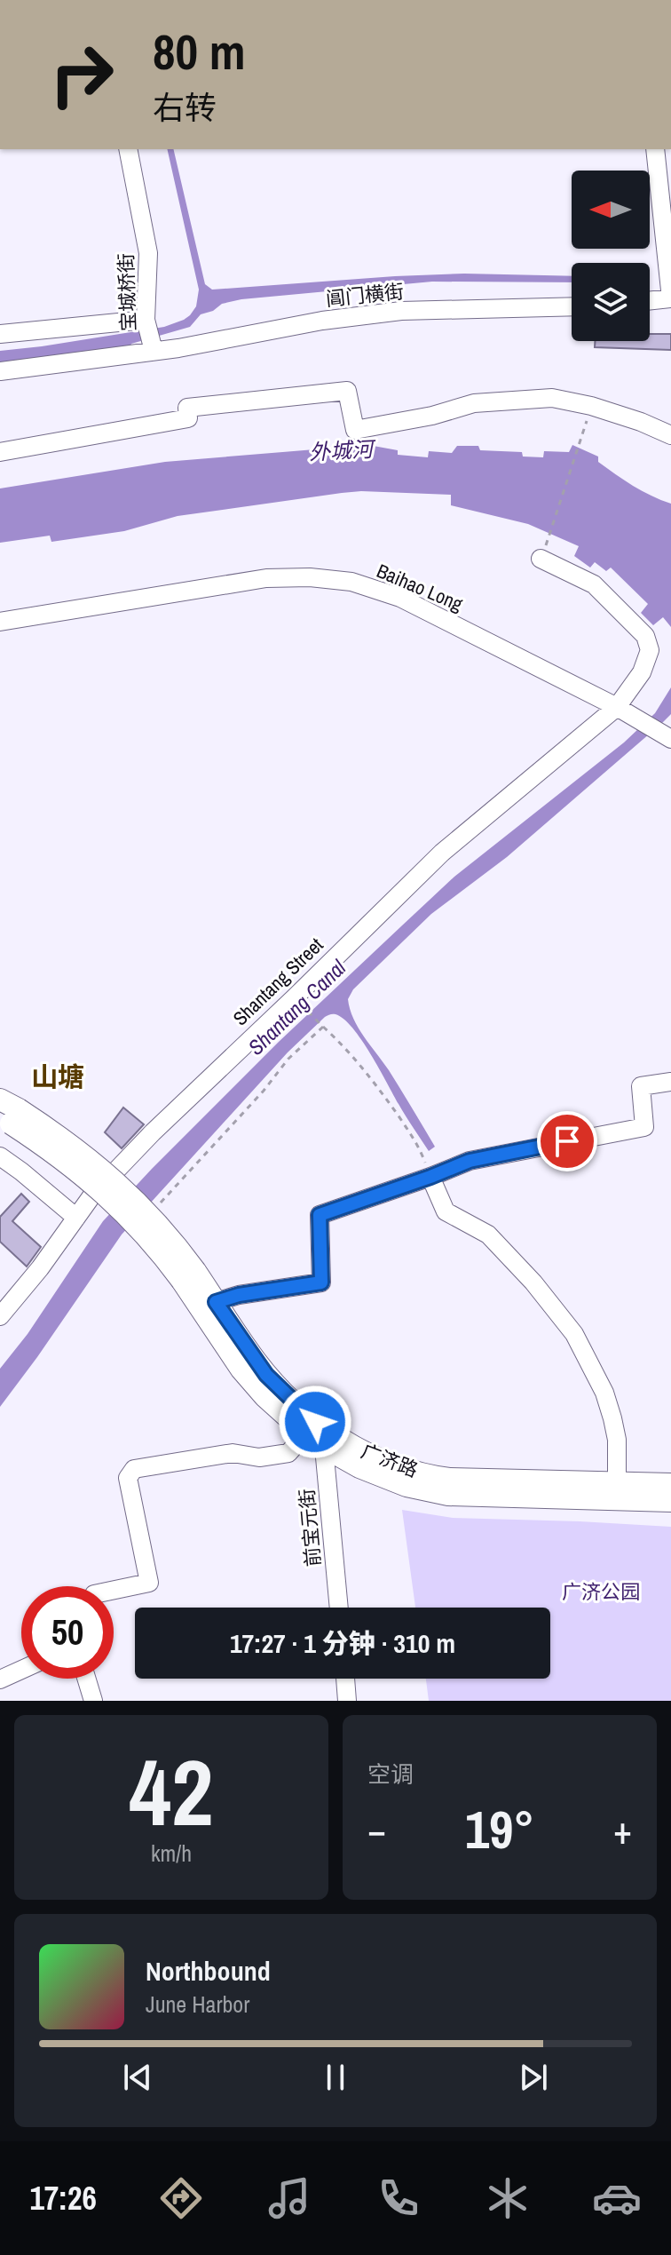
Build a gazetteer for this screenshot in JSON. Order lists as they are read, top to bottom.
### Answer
{
  "streets": {
    "main road": ["广济路"],
    "street": [
      "宝城桥街",
      "阊门横街",
      "Baihao Long",
      "Shantang Street",
      "前宝元街"
    ]
  },
  "crossings": [
    ["宝城桥街", "阊门横街"],
    ["Baihao Long", "Shantang Street"],
    ["广济路", "前宝元街"]
  ],
  "districts": ["山塘"],
  "water": ["外城河", "Shantang Canal"],
  "parks": ["广济公园"],
  "north": "left",
  "page": {
    "turn": ["80 m", "右转"],
    "limit": "50",
    "trip": "17:27 · 1 分钟 · 310 m",
    "tile": [
      ["42", "km/h"],
      "空调"
    ],
    "heat": ["−", "19°", "+"],
    "song": ["Northbound", "June Harbor"],
    "tabs": "17:26"
  }
}
